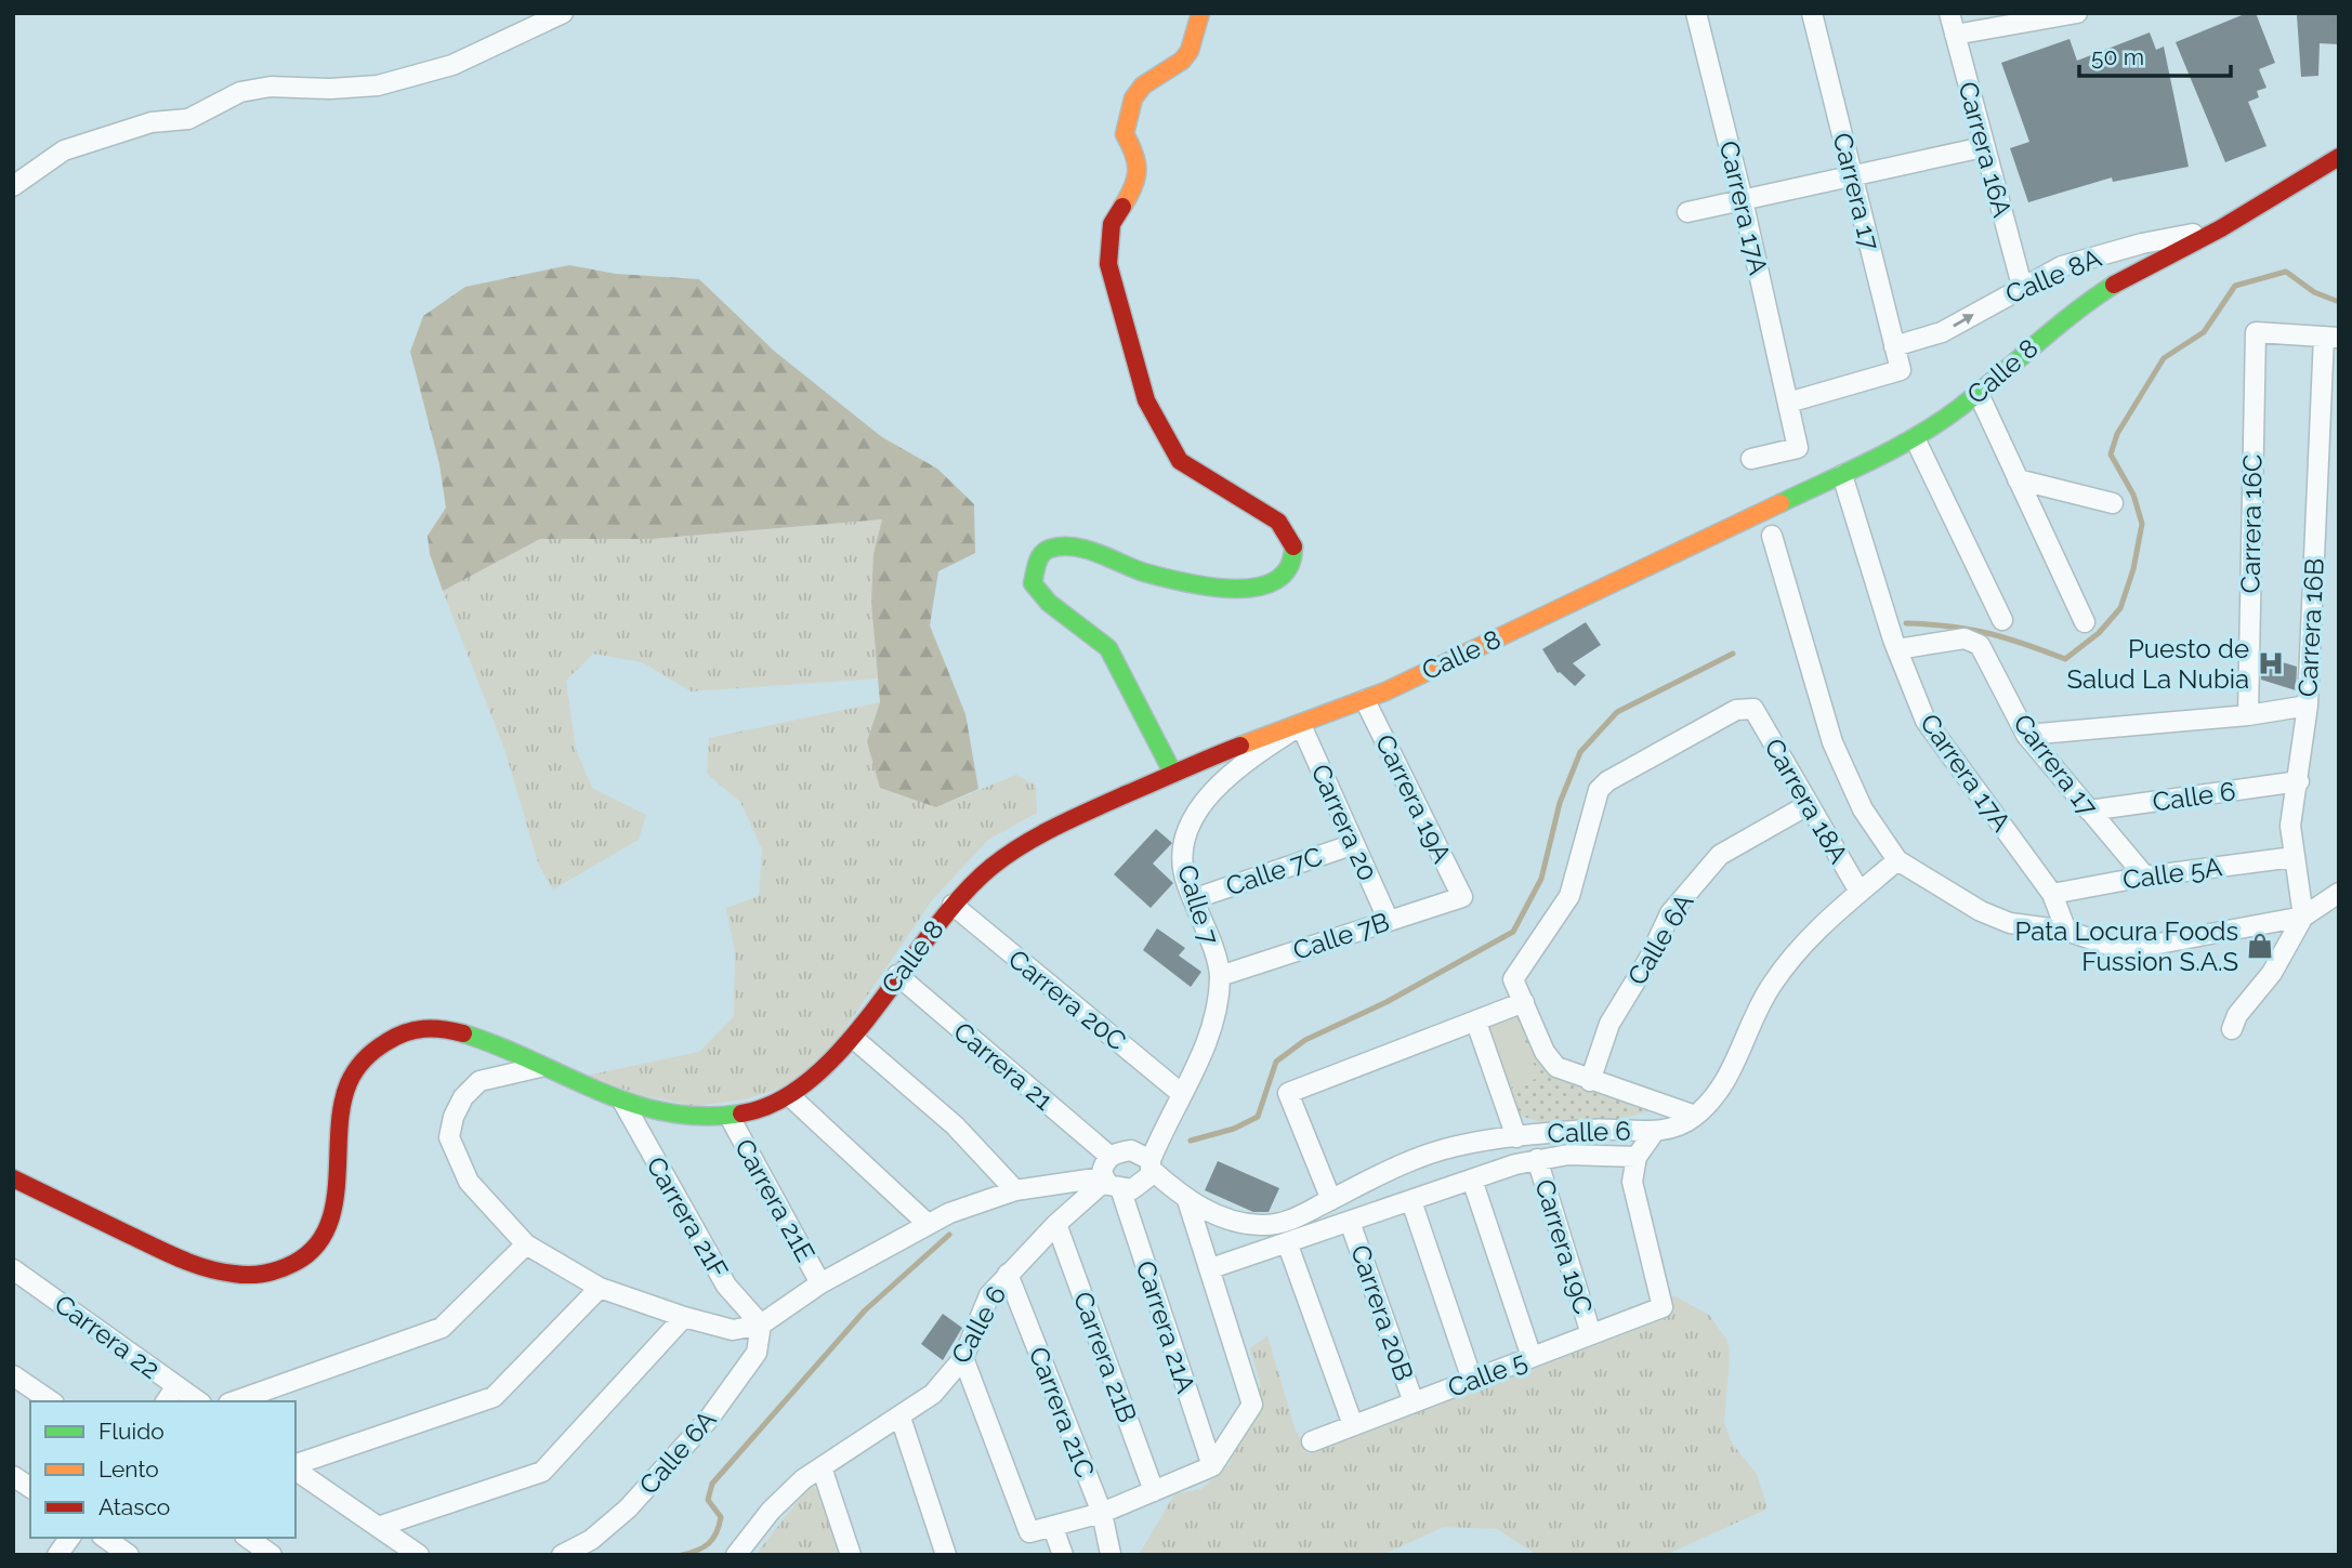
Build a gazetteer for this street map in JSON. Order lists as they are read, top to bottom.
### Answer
{
  "streets": {
    "main road": ["Calle 8"],
    "street": [
      "Carrera 16A",
      "Carrera 17",
      "Carrera 17A",
      "Calle 8A",
      "Carrera 16C",
      "Carrera 16B",
      "Calle 6",
      "Carrera 19A",
      "Carrera 18A",
      "Carrera 20",
      "Calle 7C",
      "Calle 5A",
      "Calle 7",
      "Calle 7B",
      "Calle 6A",
      "Carrera 20C",
      "Carrera 21",
      "Carrera 21E",
      "Carrera 21F",
      "Carrera 19C",
      "Carrera 20B",
      "Carrera 21A",
      "Carrera 22",
      "Carrera 21B",
      "Calle 5",
      "Carrera 21C"
    ]
  },
  "crossings": [
    ["Carrera 16A", "Calle 8A"],
    ["Carrera 17", "Carrera 17A"],
    ["Carrera 17", "Calle 8A"],
    ["Carrera 17", "Calle 6"],
    ["Carrera 17", "Calle 5A"],
    ["Carrera 17A", "Calle 8"],
    ["Carrera 17A", "Calle 5A"],
    ["Calle 8A", "Calle 8"],
    ["Calle 8", "Carrera 19A"],
    ["Calle 8", "Carrera 20"],
    ["Calle 8", "Calle 7"],
    ["Calle 8", "Carrera 20C"],
    ["Calle 8", "Carrera 21"],
    ["Calle 8", "Carrera 21E"],
    ["Calle 8", "Carrera 21F"],
    ["Carrera 16C", "Carrera 16B"],
    ["Carrera 16B", "Calle 6"],
    ["Carrera 16B", "Calle 5A"],
    ["Calle 6", "Carrera 18A"],
    ["Calle 6", "Calle 7"],
    ["Calle 6", "Carrera 21A"],
    ["Calle 6", "Carrera 21B"],
    ["Calle 6", "Carrera 21C"],
    ["Carrera 19A", "Calle 7B"],
    ["Carrera 18A", "Calle 6A"],
    ["Carrera 20", "Calle 7C"],
    ["Carrera 20", "Calle 7"],
    ["Carrera 20", "Calle 7B"],
    ["Calle 7C", "Calle 7"],
    ["Calle 7", "Calle 7B"],
    ["Calle 7", "Carrera 20C"],
    ["Calle 7", "Carrera 21A"],
    ["Calle 6A", "Carrera 21F"],
    ["Carrera 19C", "Calle 5"],
    ["Carrera 20B", "Calle 5"]
  ],
  "places": {
    "hospital": ["Puesto de Salud La Nubia"],
    "shop": ["Pata Locura Foods Fussion S.A.S"]
  },
  "legend": ["Fluido", "Lento", "Atasco"],
  "scale_bar": "50 m"
}
